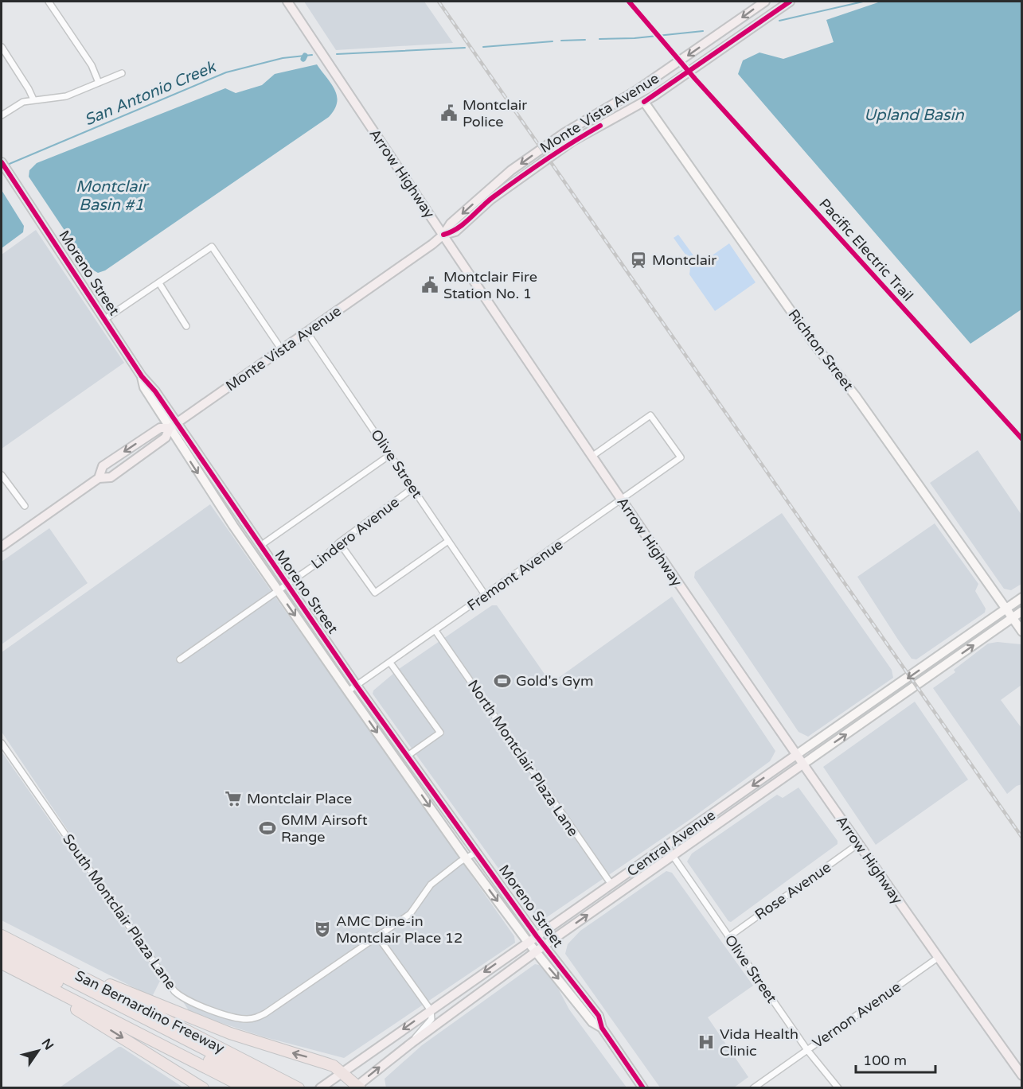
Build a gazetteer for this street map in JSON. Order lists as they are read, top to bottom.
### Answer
{
  "streets": {
    "highway": ["San Bernardino Freeway"],
    "main road": ["Monte Vista Avenue", "Arrow Highway", "Central Avenue"],
    "street": [
      "Moreno Street",
      "Richton Street",
      "Olive Street",
      "Lindero Avenue",
      "Fremont Avenue",
      "North Montclair Plaza Lane",
      "Rose Avenue",
      "South Montclair Plaza Lane",
      "Vernon Avenue"
    ],
    "cycle path": ["Pacific Electric Trail"]
  },
  "crossings": [
    ["Monte Vista Avenue", "Arrow Highway"],
    ["Monte Vista Avenue", "Moreno Street"],
    ["Monte Vista Avenue", "Richton Street"],
    ["Monte Vista Avenue", "Olive Street"],
    ["Arrow Highway", "Fremont Avenue"],
    ["Arrow Highway", "Central Avenue"],
    ["Arrow Highway", "Rose Avenue"],
    ["Arrow Highway", "Vernon Avenue"],
    ["Moreno Street", "Lindero Avenue"],
    ["Moreno Street", "Fremont Avenue"],
    ["Moreno Street", "Central Avenue"],
    ["Moreno Street", "South Montclair Plaza Lane"],
    ["Richton Street", "Central Avenue"],
    ["Olive Street", "Lindero Avenue"],
    ["Olive Street", "Fremont Avenue"],
    ["Olive Street", "Central Avenue"],
    ["Olive Street", "Rose Avenue"],
    ["Olive Street", "Vernon Avenue"],
    ["Fremont Avenue", "North Montclair Plaza Lane"],
    ["North Montclair Plaza Lane", "Central Avenue"]
  ],
  "water": ["San Antonio Creek", "Upland Basin", "Montclair Basin #1"],
  "places": {
    "public building": ["Montclair Police", "Montclair Fire Station No. 1"],
    "station": ["Montclair"],
    "sports": ["Gold's Gym", "6MM Airsoft Range"],
    "supermarket": ["Montclair Place"],
    "theatre": ["AMC Dine-in Montclair Place 12"],
    "hospital": ["Vida Health Clinic"]
  },
  "scale_bar": "100 m",
  "north": "top right"
}
